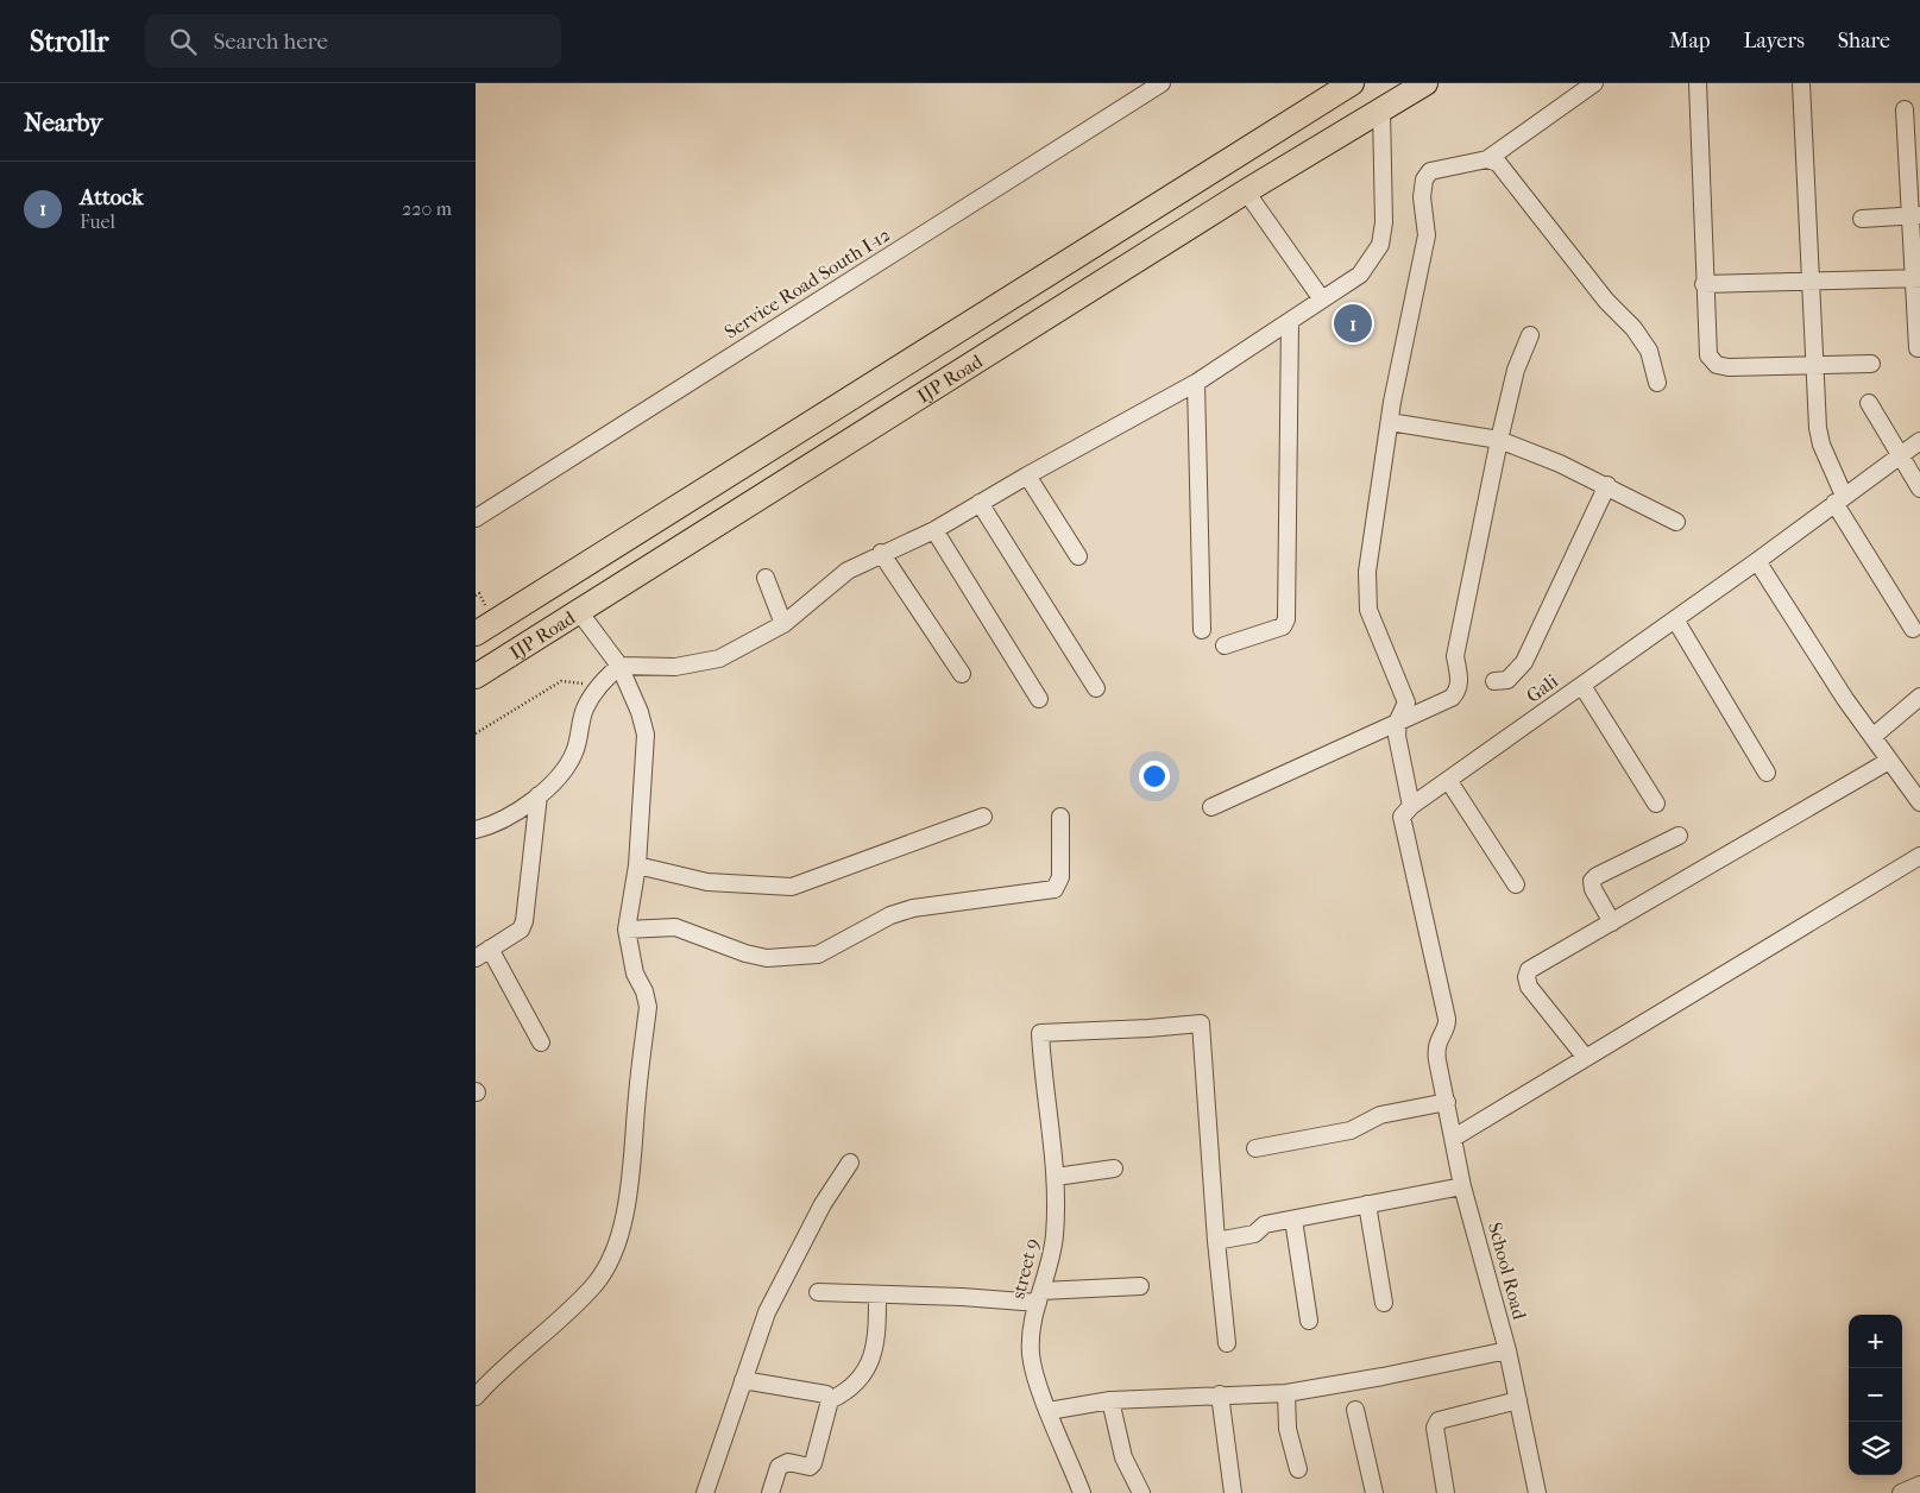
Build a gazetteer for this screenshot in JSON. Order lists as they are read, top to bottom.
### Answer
{
  "streets": {
    "highway": ["IJP Road"],
    "street": [
      "Service Road South I-12",
      "Gali",
      "street 9",
      "School Road"
    ]
  },
  "crossings": [
    ["Gali", "School Road"]
  ],
  "page": {
    "header": "Strollr",
    "search": "Search here",
    "nav": ["Map", "Layers", "Share"],
    "heading": "Nearby",
    "list": [
      {
        "mark": "1",
        "name": "Attock",
        "note": "Fuel",
        "value": "220 m"
      }
    ],
    "pins": "1",
    "map_buttons": ["+", "−"]
  }
}
